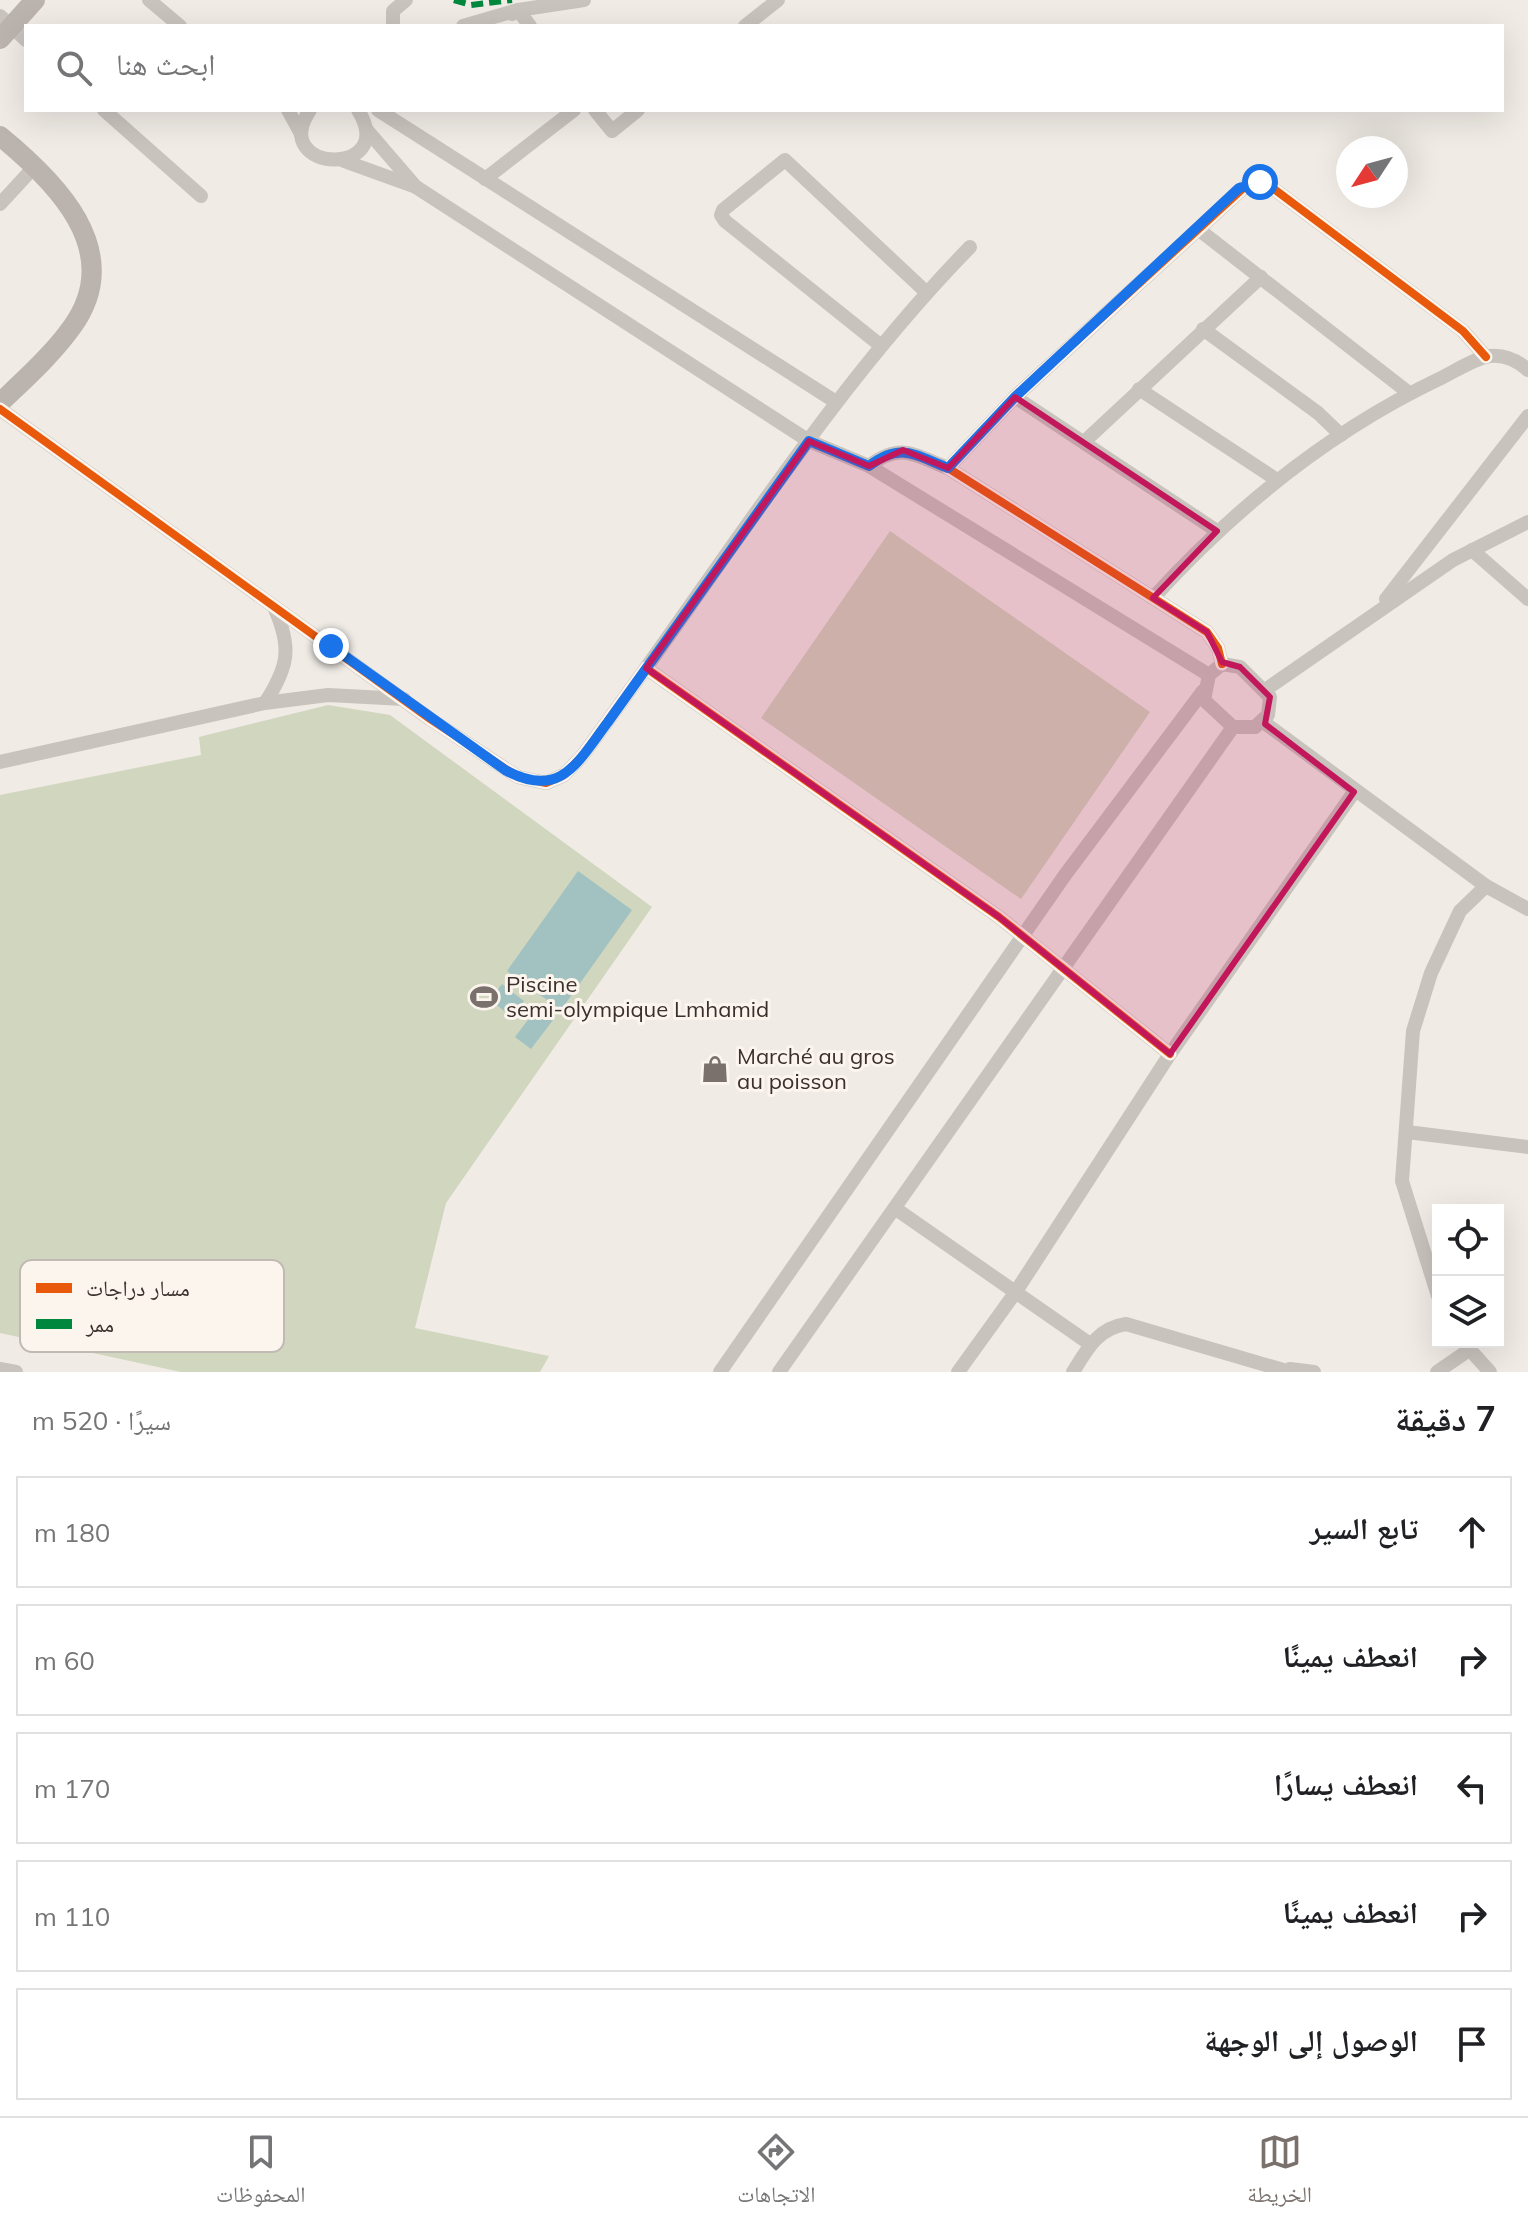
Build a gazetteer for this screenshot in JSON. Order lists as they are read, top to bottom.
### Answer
{
  "places": {
    "sports": ["Piscine semi-olympique Lmhamid"],
    "shop": ["Marché au gros au poisson"]
  },
  "legend": ["مسار دراجات", "ممر"],
  "north": "bottom left",
  "page": {
    "search": "ابحث هنا",
    "heading": ["7 دقيقة", "سيرًا · 520 m"],
    "list": [
      ["تابع السير", "180 m"],
      ["انعطف يمينًا", "60 m"],
      ["انعطف يسارًا", "170 m"],
      ["انعطف يمينًا", "110 m"],
      "الوصول إلى الوجهة"
    ],
    "nav": ["الخريطة", "الاتجاهات", "المحفوظات"]
  }
}
